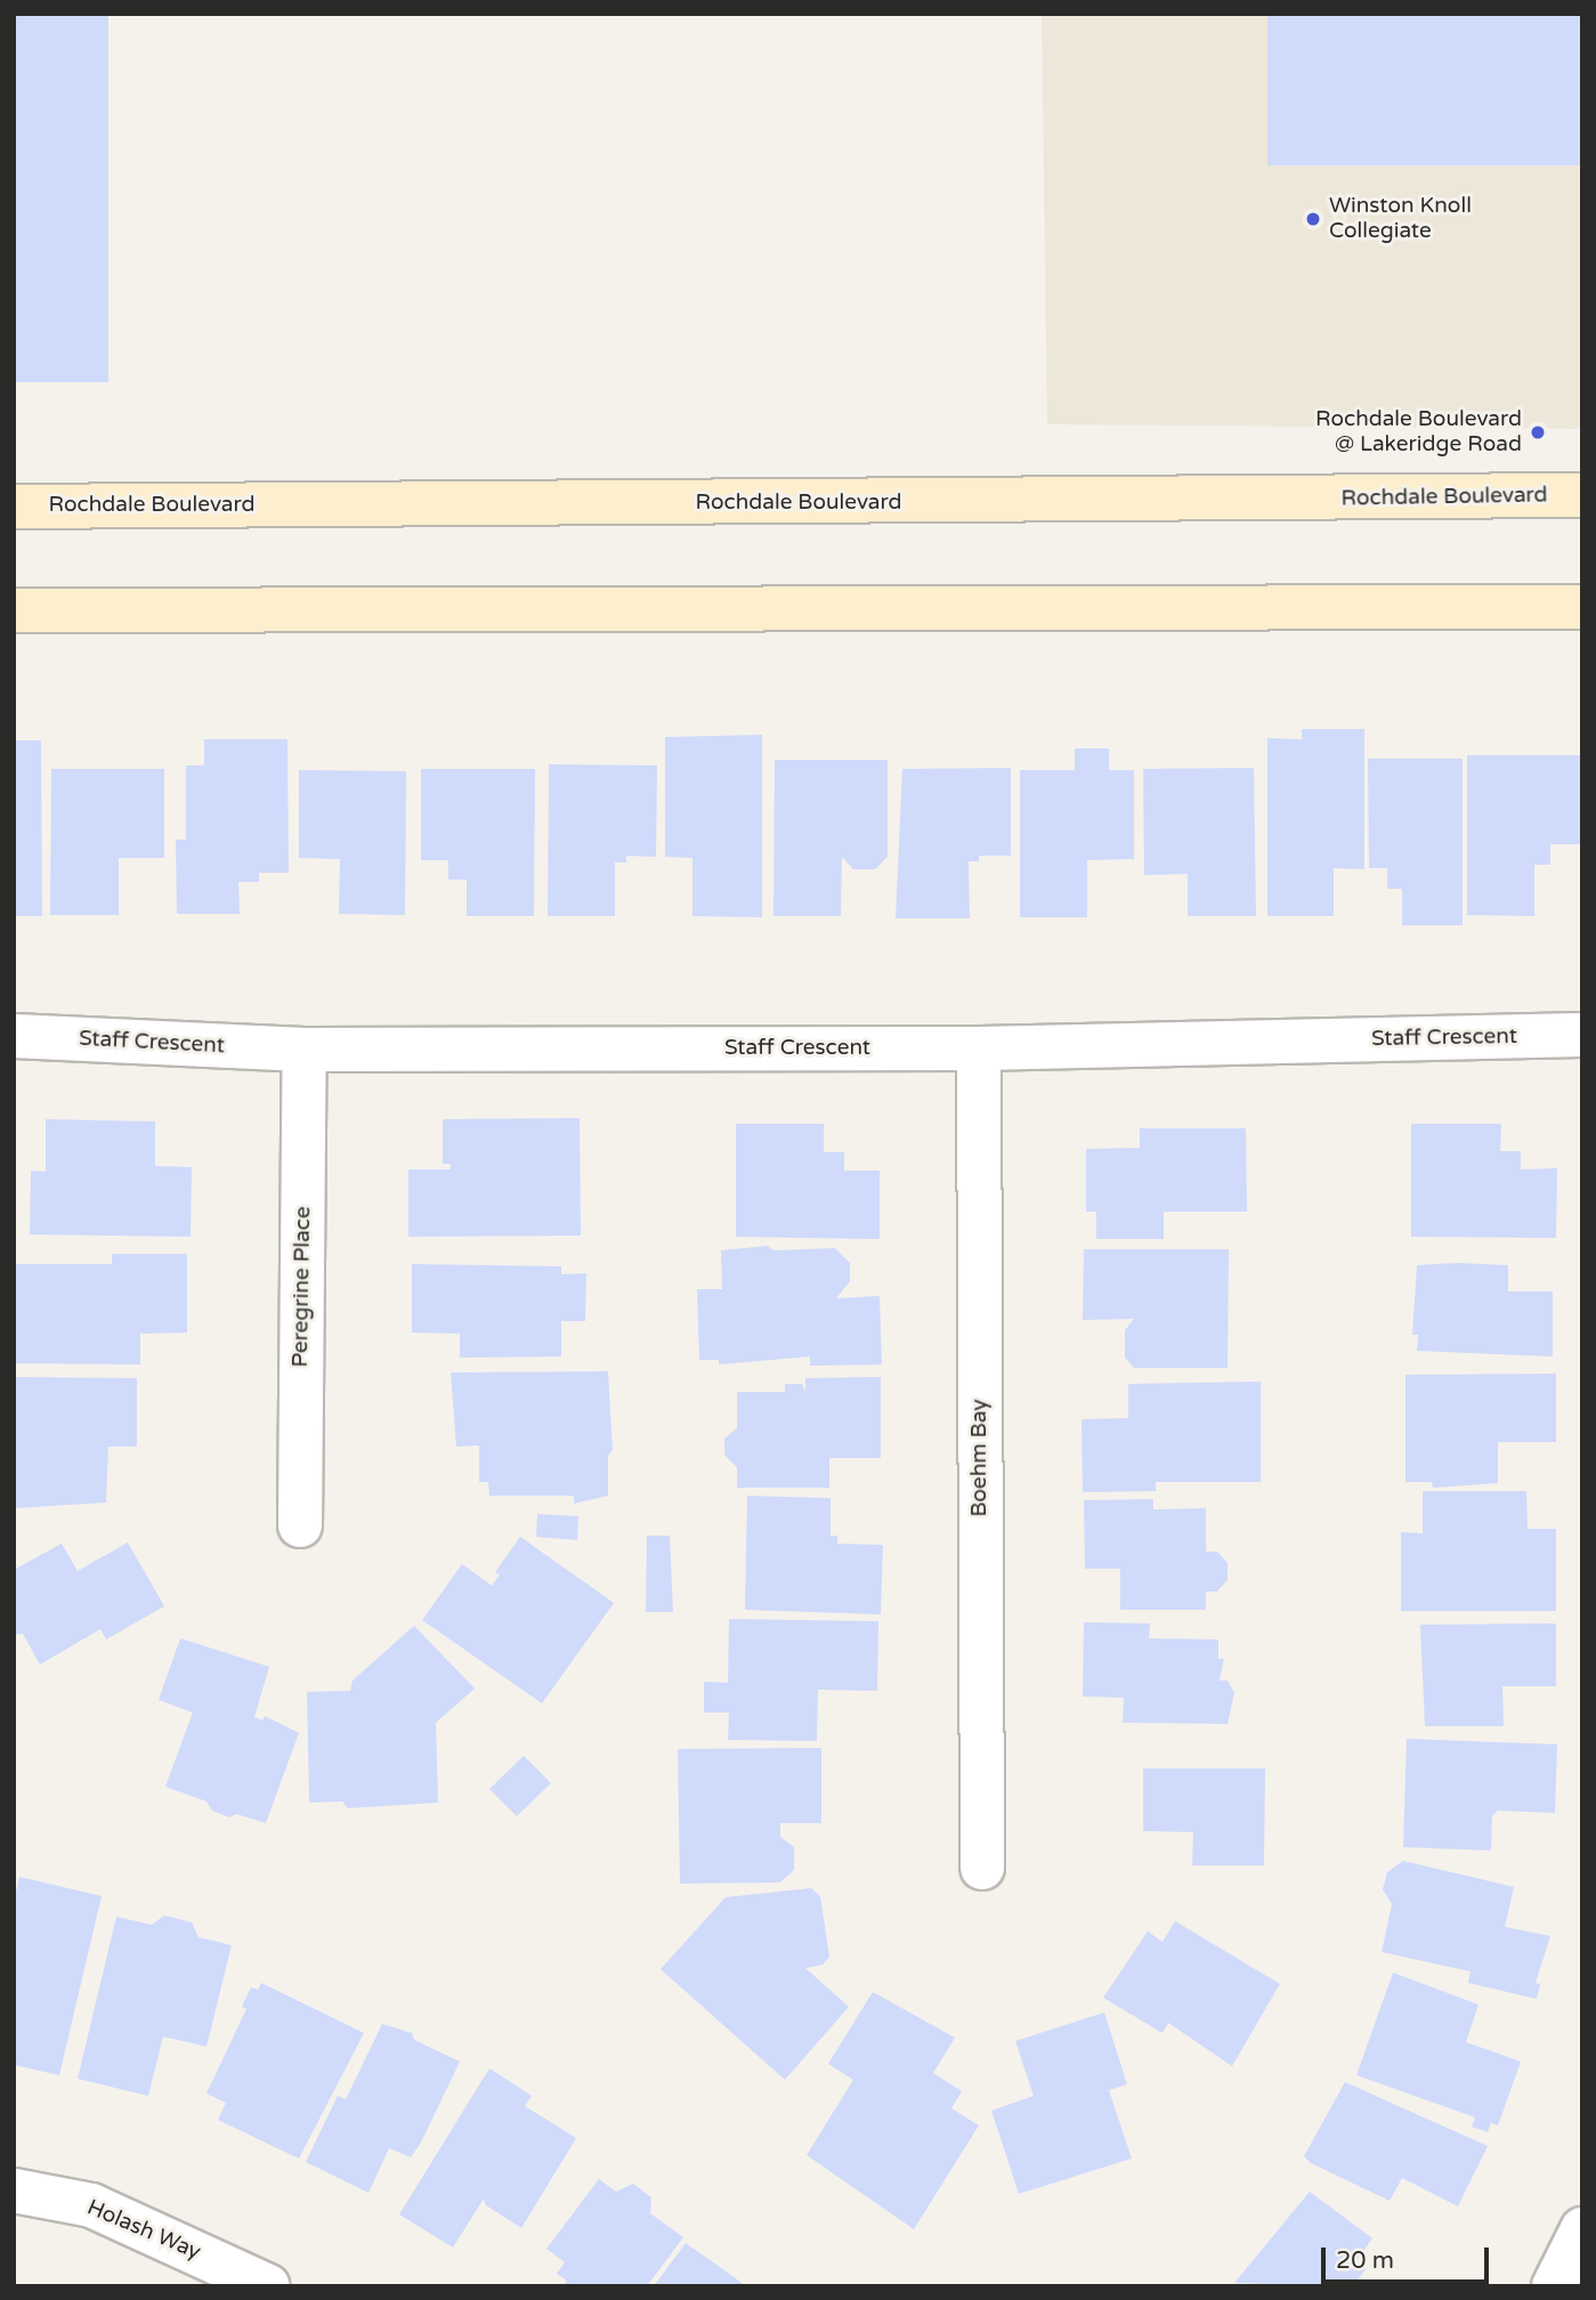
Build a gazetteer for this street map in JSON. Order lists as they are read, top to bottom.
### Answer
{
  "streets": {
    "main road": ["Rochdale Boulevard"],
    "street": [
      "Staff Crescent",
      "Peregrine Place",
      "Boehm Bay",
      "Holash Way"
    ]
  },
  "crossings": [
    ["Staff Crescent", "Peregrine Place"],
    ["Staff Crescent", "Boehm Bay"]
  ],
  "places": ["Winston Knoll Collegiate", "Rochdale Boulevard @ Lakeridge Road"],
  "scale_bar": "20 m"
}
